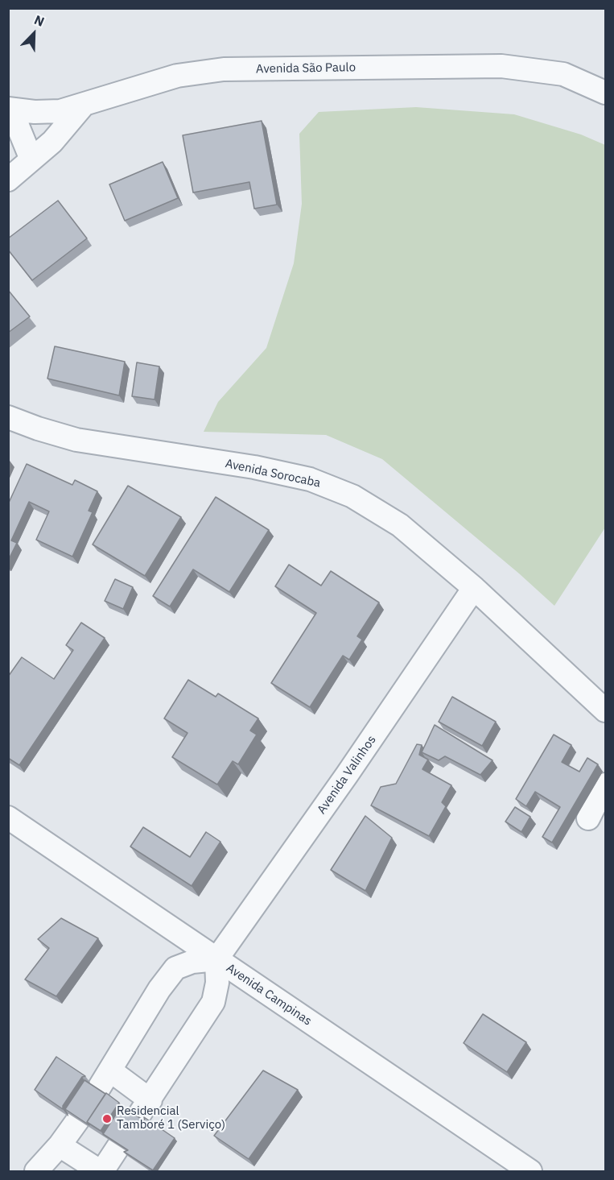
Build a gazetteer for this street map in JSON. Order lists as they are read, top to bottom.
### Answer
{
  "streets": {
    "street": [
      "Avenida São Paulo",
      "Avenida Sorocaba",
      "Avenida Valinhos",
      "Avenida Campinas"
    ]
  },
  "crossings": [
    ["Avenida Sorocaba", "Avenida Valinhos"],
    ["Avenida Valinhos", "Avenida Campinas"]
  ],
  "places": ["Residencial Tamboré 1 (Serviço)"],
  "north": "top right"
}
